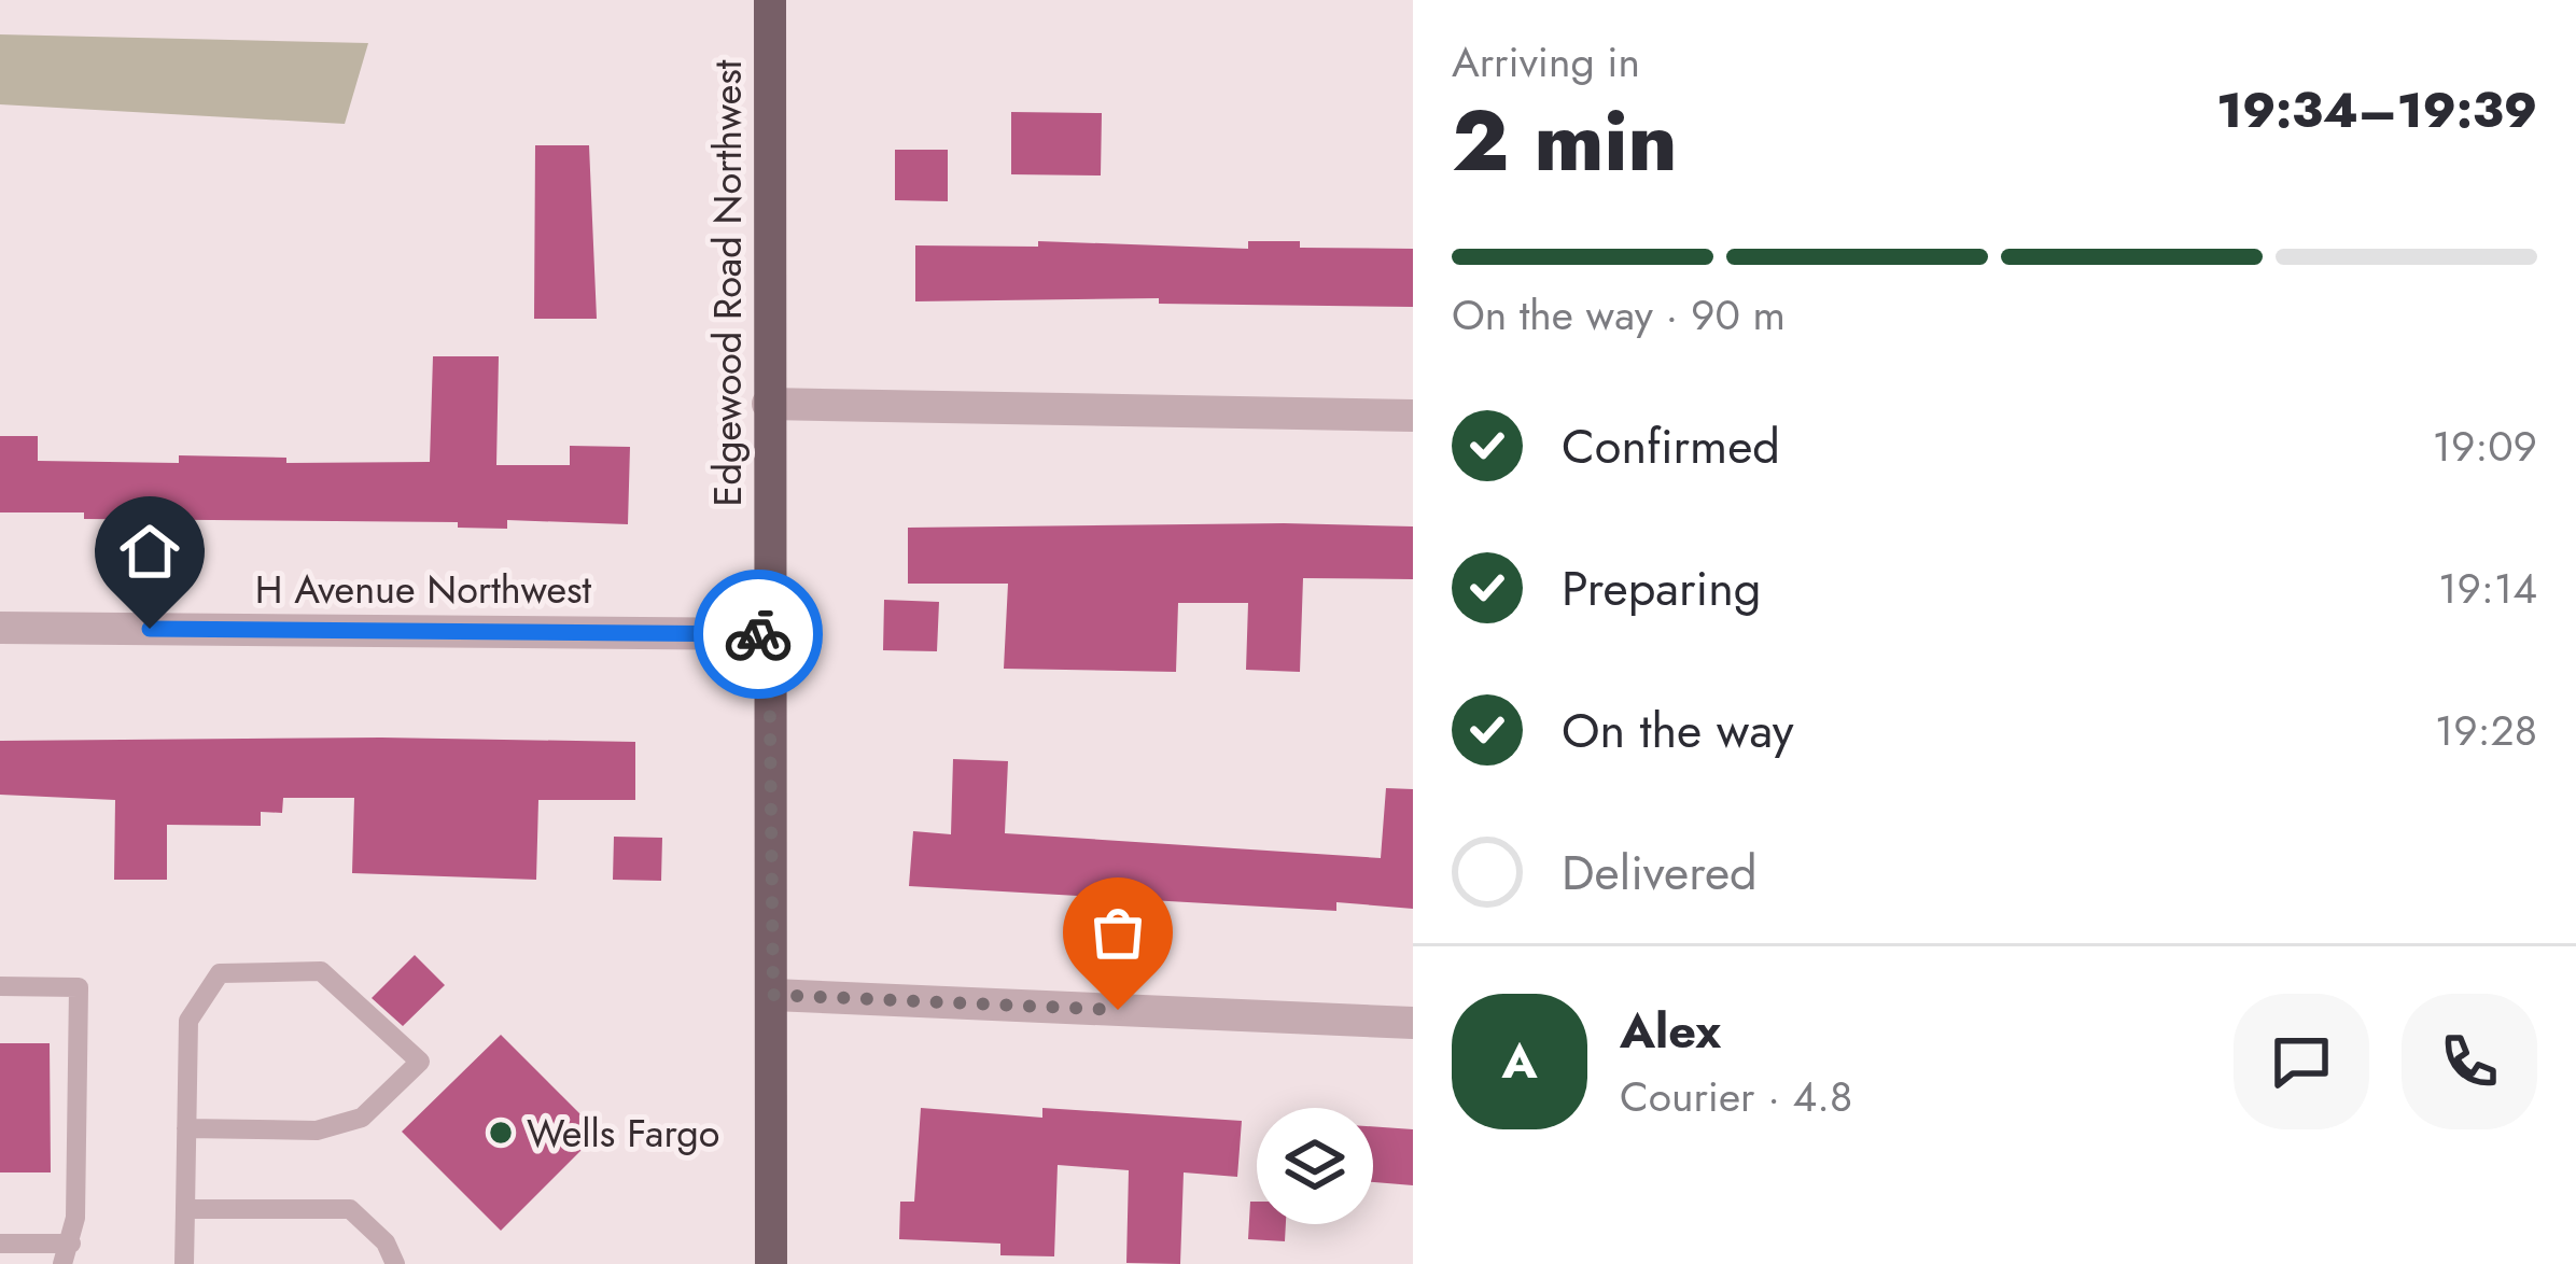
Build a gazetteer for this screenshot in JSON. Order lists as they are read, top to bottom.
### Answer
{
  "streets": {
    "main road": ["Edgewood Road Northwest"],
    "street": ["H Avenue Northwest"]
  },
  "crossings": [
    ["Edgewood Road Northwest", "H Avenue Northwest"]
  ],
  "places": ["Wells Fargo"],
  "page": {
    "heading": ["2 min", "Arriving in", "19:34–19:39"],
    "panel": ["Alex", "Courier · 4.8"],
    "bar": "On the way · 90 m",
    "list": [
      ["Confirmed", "19:09"],
      ["Preparing", "19:14"],
      ["On the way", "19:28"],
      "Delivered"
    ],
    "round": "A"
  }
}
